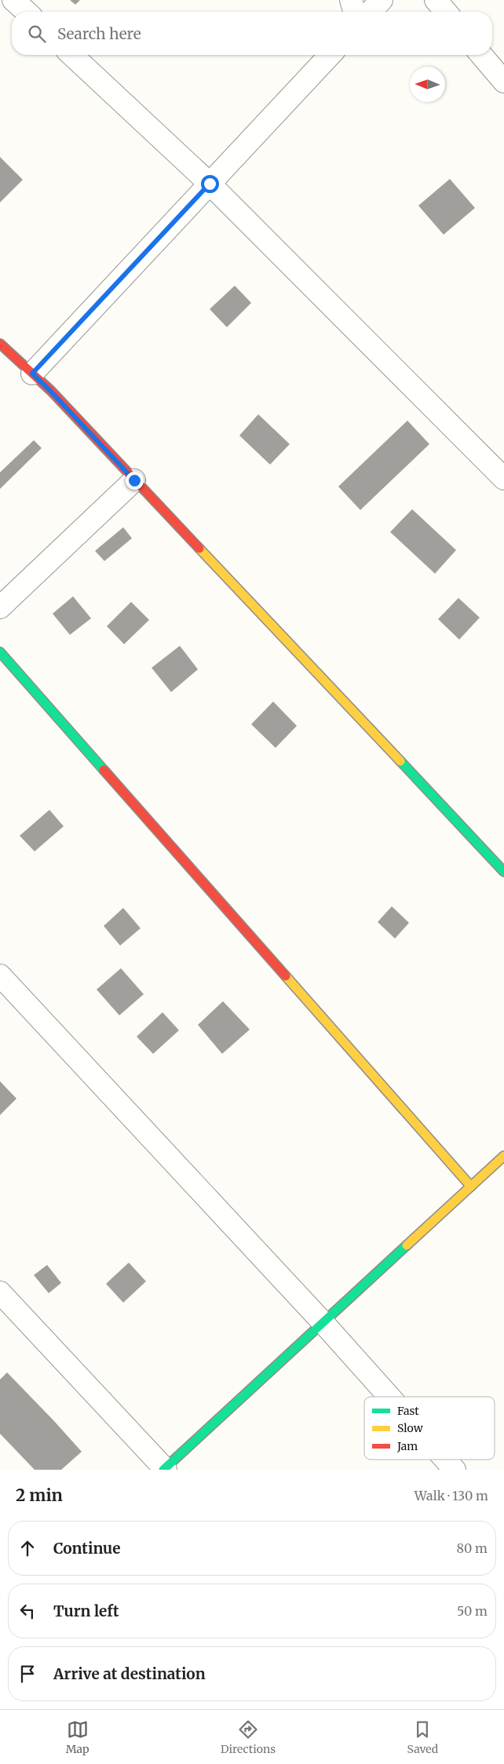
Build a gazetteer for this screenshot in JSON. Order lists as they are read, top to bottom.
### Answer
{
  "legend": ["Fast", "Slow", "Jam"],
  "north": "left",
  "page": {
    "search": "Search here",
    "heading": ["2 min", "Walk · 130 m"],
    "list": [
      ["Continue", "80 m"],
      ["Turn left", "50 m"],
      "Arrive at destination"
    ],
    "nav": ["Map", "Directions", "Saved"]
  }
}
